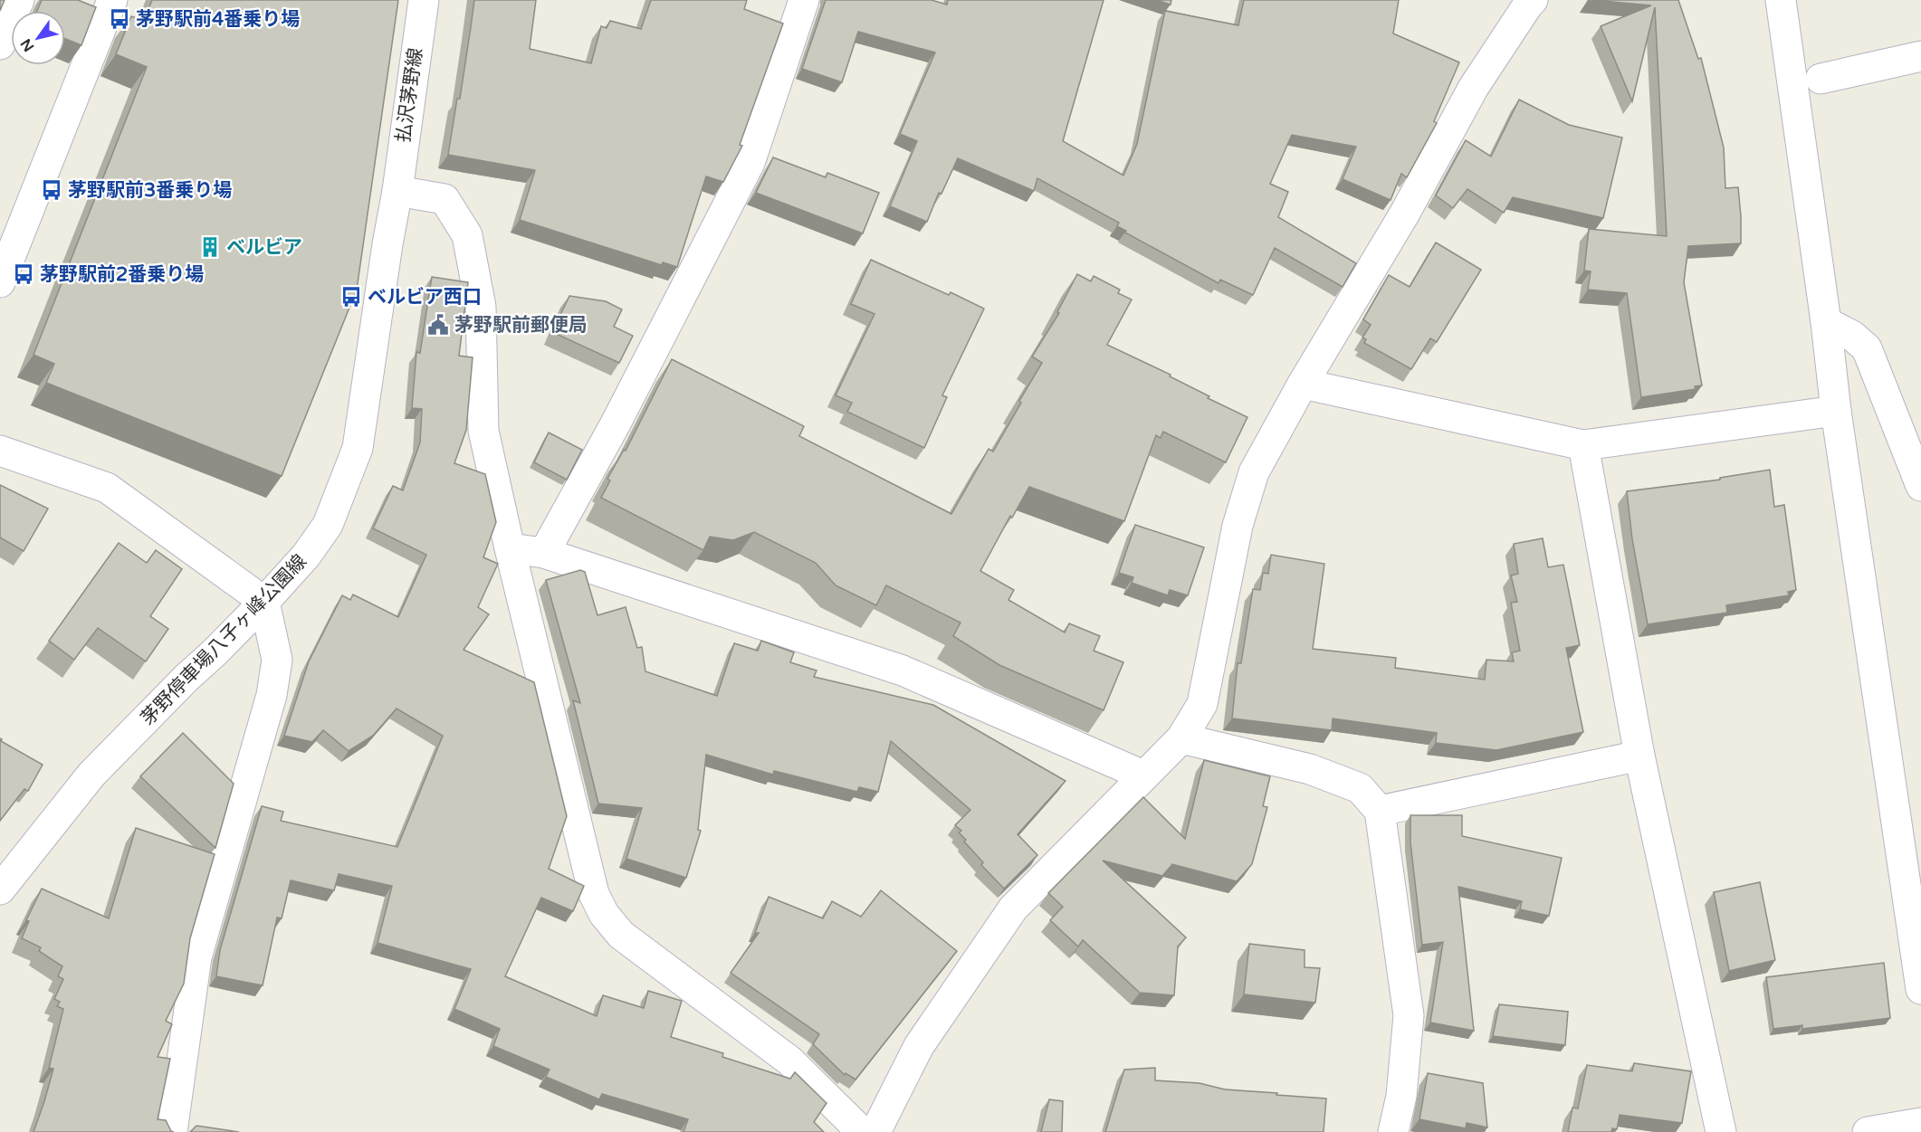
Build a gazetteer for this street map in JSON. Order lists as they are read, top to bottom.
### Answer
{
  "streets": {
    "street": ["払沢茅野線", "茅野停車場八子ヶ峰公園線"]
  },
  "crossings": [
    ["払沢茅野線", "茅野停車場八子ヶ峰公園線"]
  ],
  "places": {
    "bus stop": [
      "茅野駅前4番乗り場",
      "茅野駅前3番乗り場",
      "茅野駅前2番乗り場",
      "ベルビア西口"
    ],
    "building": ["ベルビア"],
    "public building": ["茅野駅前郵便局"]
  },
  "north": "bottom left"
}
